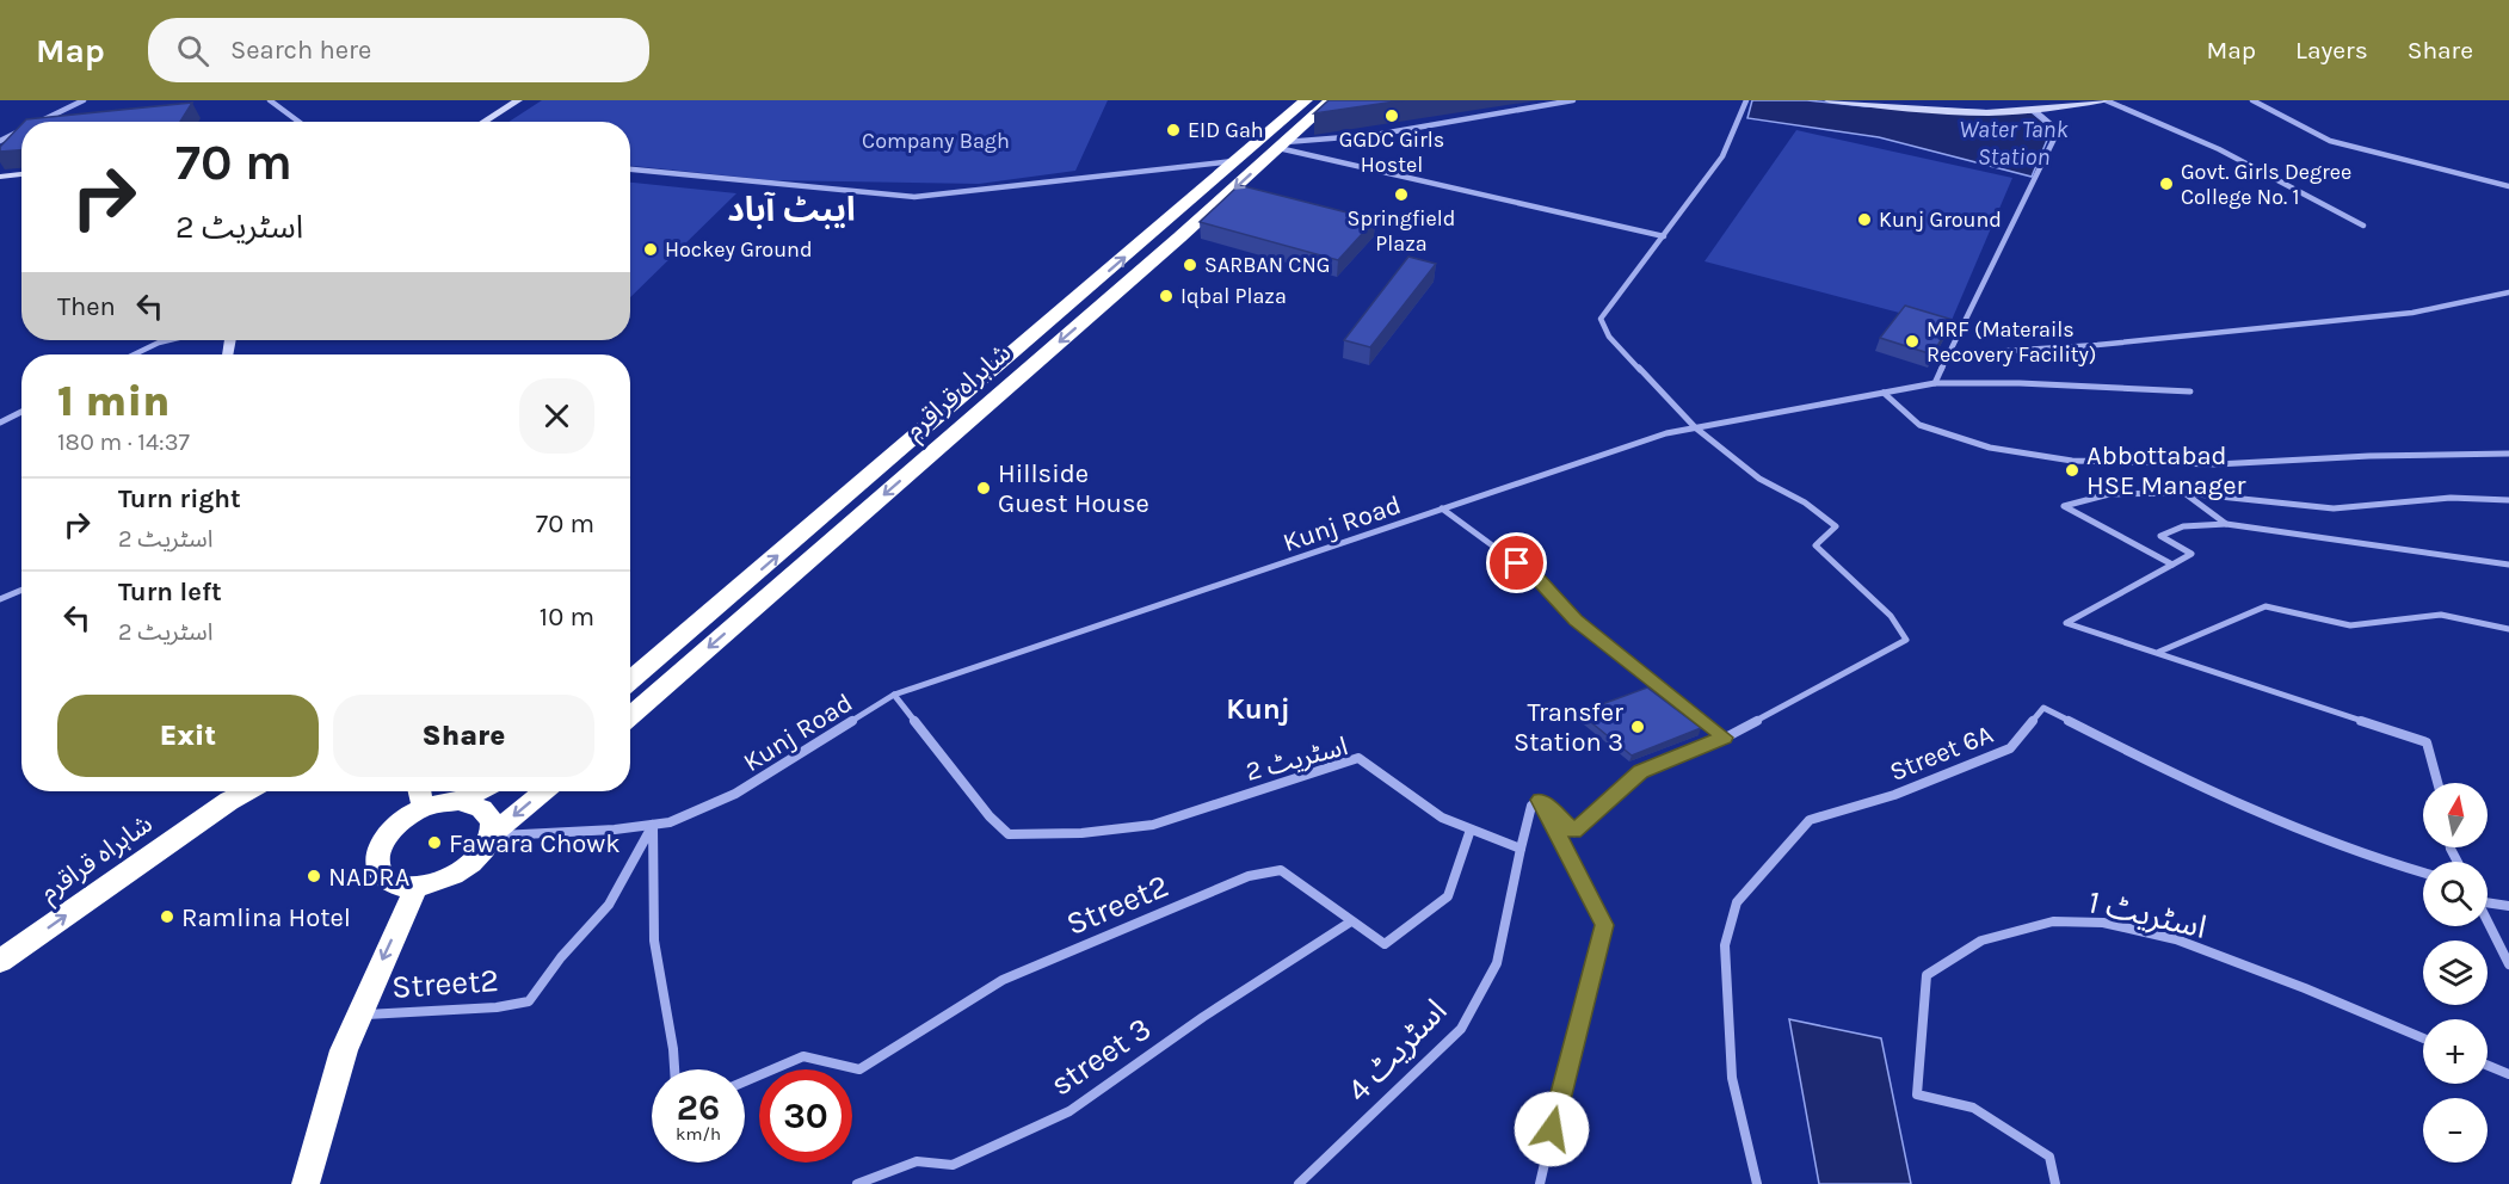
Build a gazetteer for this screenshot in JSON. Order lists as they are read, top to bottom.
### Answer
{
  "streets": {
    "highway": ["شاہراہ قراقرم"],
    "street": [
      "Kunj Road",
      "Street 6A",
      "اسٹریٹ 2",
      "Street2",
      "اسٹریٹ 1",
      "اسٹریٹ 4",
      "street 3"
    ]
  },
  "crossings": [
    ["Kunj Road", "اسٹریٹ 2"],
    ["Kunj Road", "Street2"],
    ["اسٹریٹ 2", "Street2"],
    ["اسٹریٹ 2", "اسٹریٹ 4"],
    ["Street2", "street 3"]
  ],
  "districts": ["ایبٹ آباد", "Kunj"],
  "water": ["Water Tank Station"],
  "parks": ["Company Bagh"],
  "places": [
    "GGDC Girls Hostel",
    "EID Gah",
    "Govt. Girls Degree College No. 1",
    "Springfield Plaza",
    "Kunj Ground",
    "Hockey Ground",
    "SARBAN CNG",
    "Iqbal Plaza",
    "MRF (Materails Recovery Facility)",
    "Abbottabad HSE Manager",
    "Hillside Guest House",
    "Transfer Station 3",
    "Fawara Chowk",
    "NADRA",
    "Ramlina Hotel"
  ],
  "north": "top",
  "page": {
    "header": "Map",
    "search": "Search here",
    "nav": ["Map", "Layers", "Share"],
    "turn": ["70 m", "اسٹریٹ 2"],
    "then": "Then",
    "heading": ["1 min", "180 m · 14:37"],
    "list": [
      {
        "name": "Turn right",
        "note": "اسٹریٹ 2",
        "value": "70 m"
      },
      {
        "name": "Turn left",
        "note": "اسٹریٹ 2",
        "value": "10 m"
      }
    ],
    "buttons": ["Exit", "Share"],
    "map_buttons": ["+", "−"],
    "speed": "26 km/h",
    "limit": "30"
  }
}
